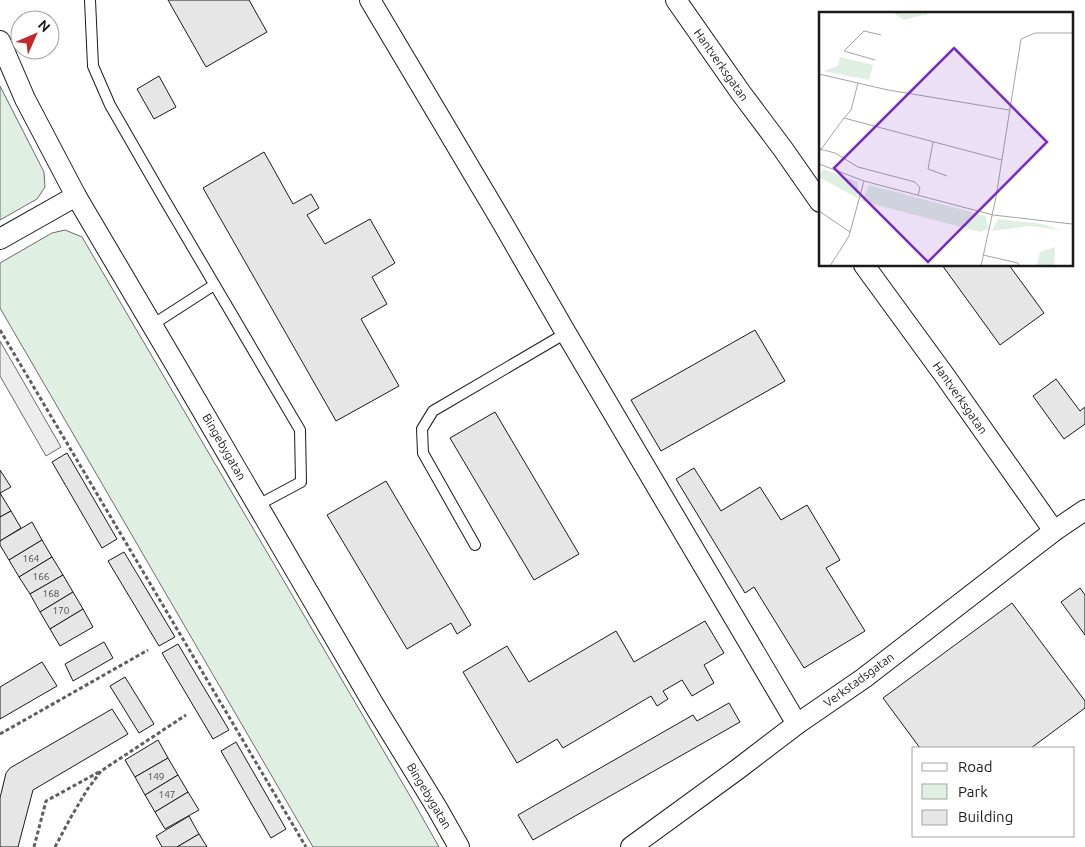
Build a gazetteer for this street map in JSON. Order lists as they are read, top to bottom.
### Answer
{
  "streets": {
    "street": ["Hantverksgatan", "Bingebygatan", "Verkstadsgatan"]
  },
  "crossings": [
    ["Hantverksgatan", "Verkstadsgatan"]
  ],
  "house_numbers": [
    "164",
    "166",
    "168",
    "170",
    "149",
    "147"
  ],
  "legend": ["Road", "Park", "Building"],
  "north": "top right"
}
